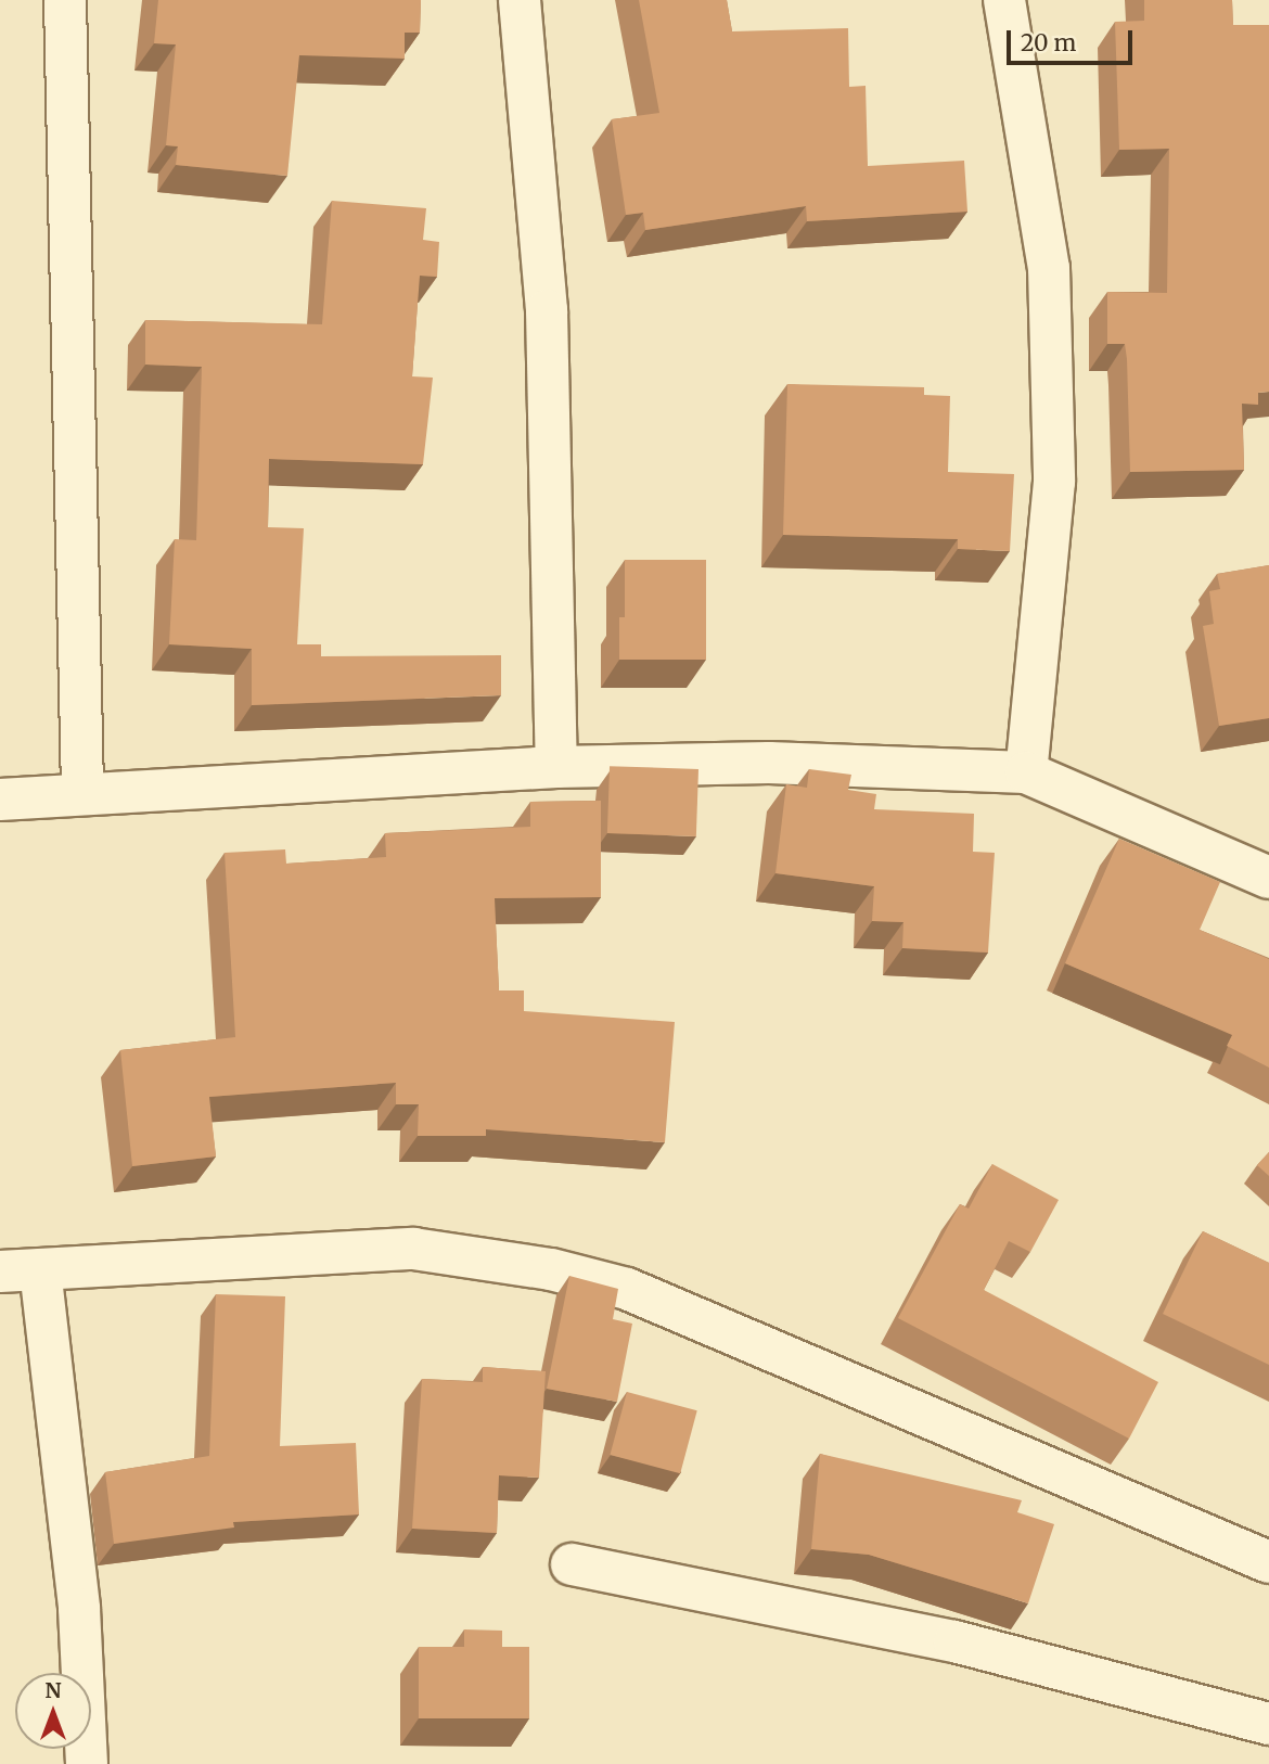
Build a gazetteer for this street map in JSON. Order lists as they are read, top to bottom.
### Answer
{
  "scale_bar": "20 m",
  "north": "top"
}
